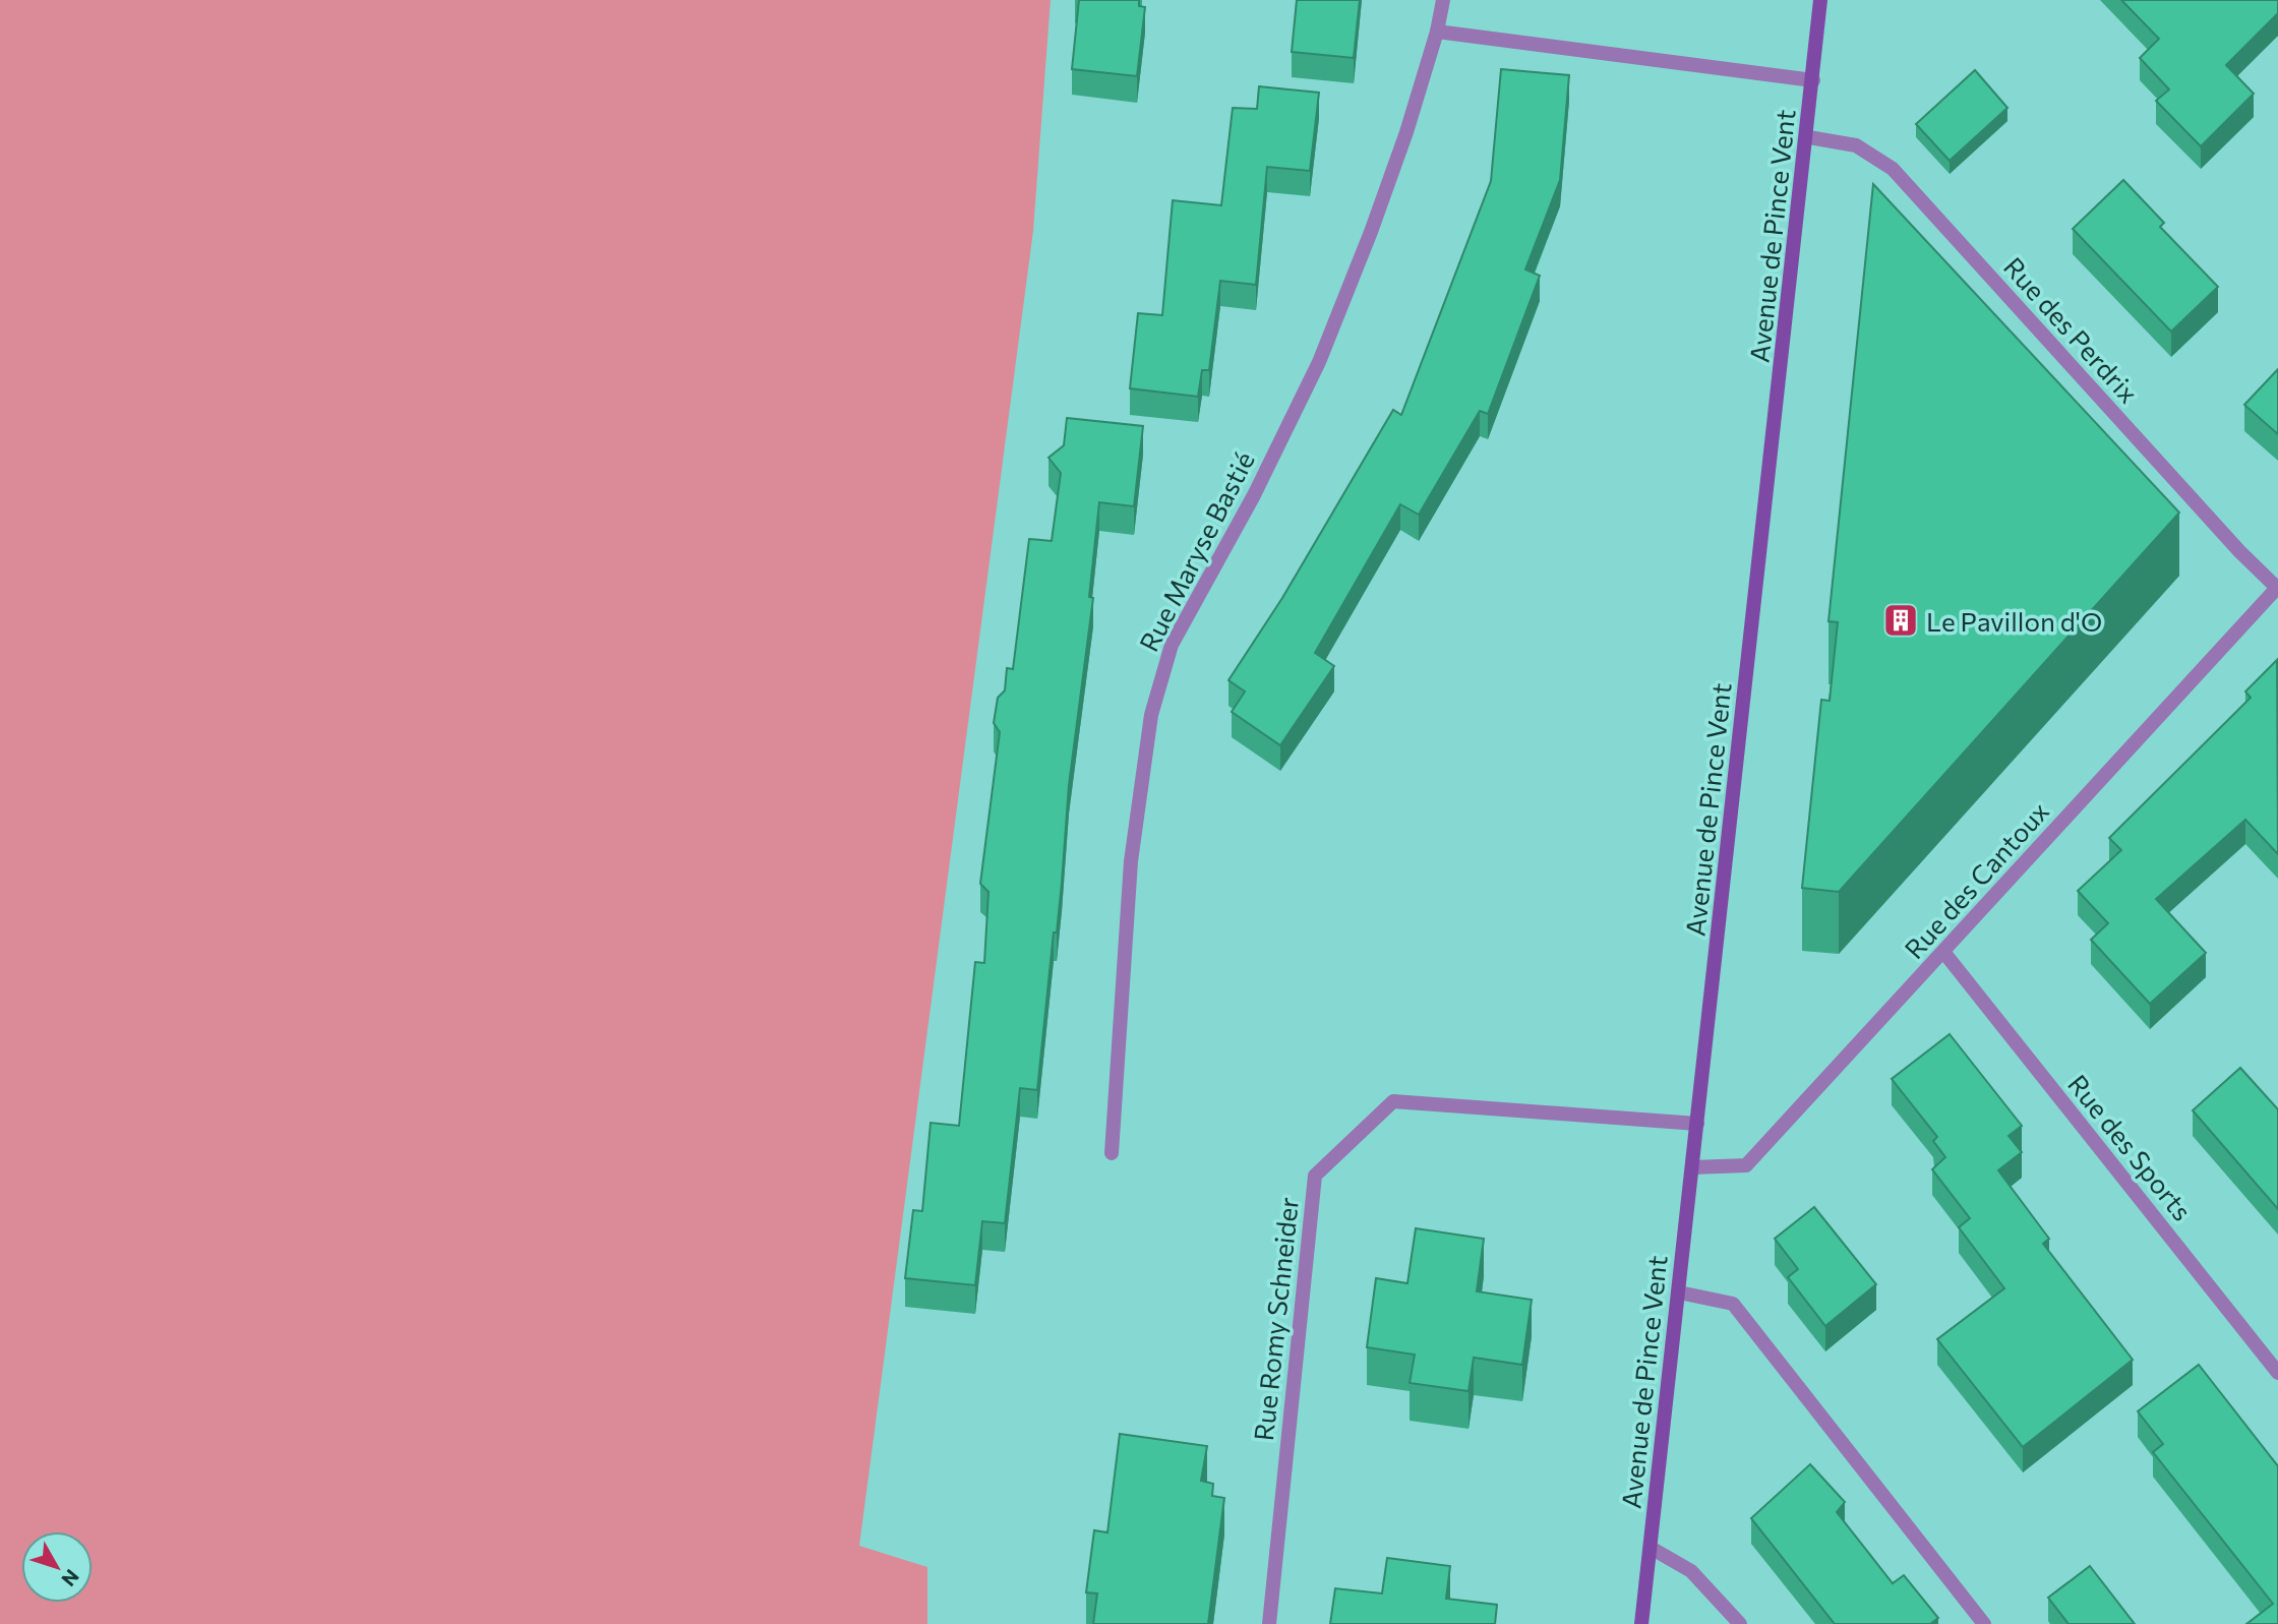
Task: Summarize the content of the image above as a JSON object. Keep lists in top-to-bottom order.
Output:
{
  "streets": {
    "main road": ["Avenue de Pince Vent"],
    "street": [
      "Rue des Perdrix",
      "Rue Maryse Bastié",
      "Rue des Cantoux",
      "Rue des Sports",
      "Rue Romy Schneider"
    ]
  },
  "crossings": [
    ["Avenue de Pince Vent", "Rue des Perdrix"],
    ["Avenue de Pince Vent", "Rue des Cantoux"],
    ["Avenue de Pince Vent", "Rue Romy Schneider"],
    ["Rue des Perdrix", "Rue des Cantoux"],
    ["Rue des Cantoux", "Rue des Sports"]
  ],
  "places": {
    "building": ["Le Pavillon d'O"]
  },
  "north": "bottom right"
}
